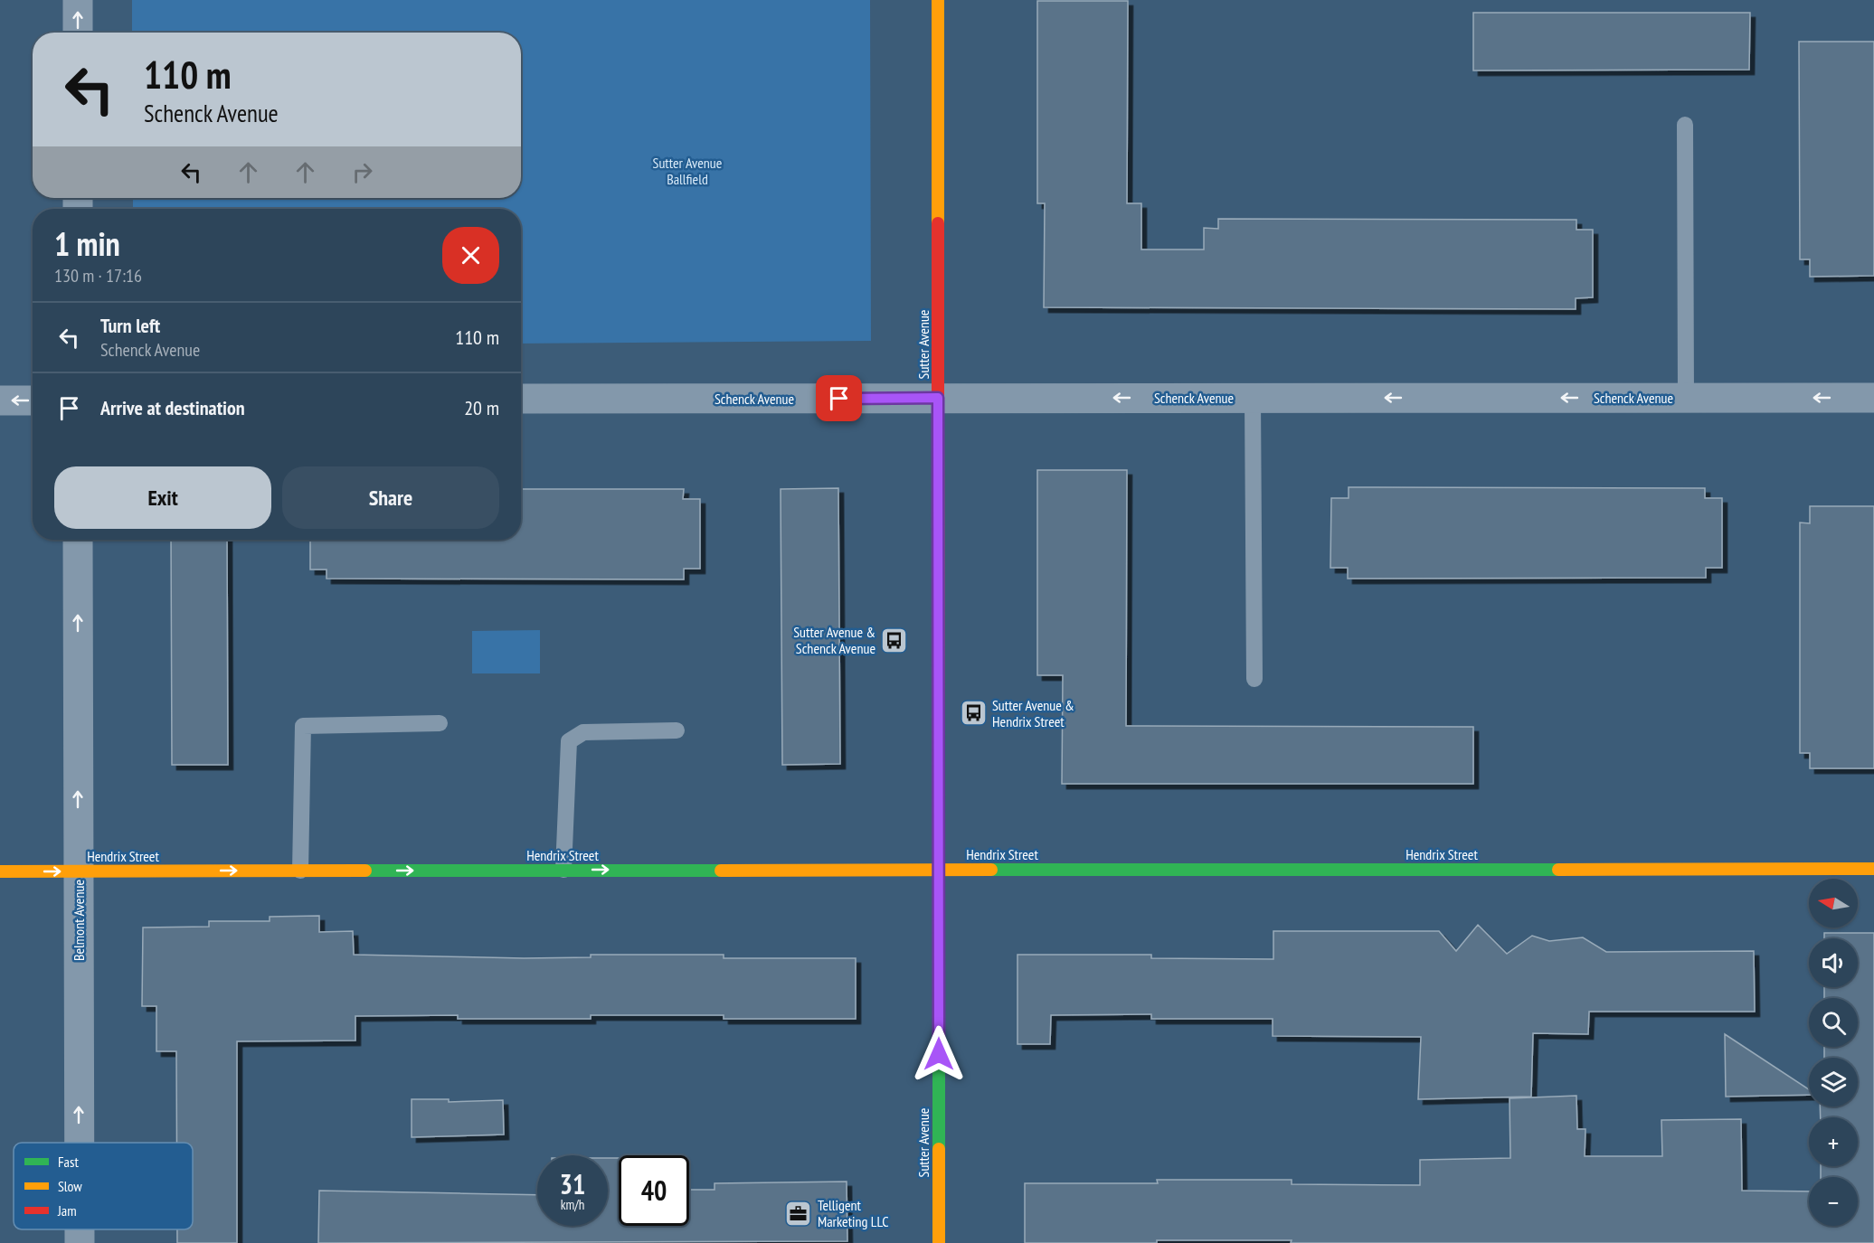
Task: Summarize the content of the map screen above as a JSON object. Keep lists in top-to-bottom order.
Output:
{
  "streets": {
    "street": [
      "Sutter Avenue",
      "Schenck Avenue",
      "Hendrix Street",
      "Belmont Avenue"
    ]
  },
  "crossings": [
    ["Sutter Avenue", "Schenck Avenue"],
    ["Sutter Avenue", "Hendrix Street"],
    ["Hendrix Street", "Belmont Avenue"]
  ],
  "one_way": ["Schenck Avenue", "Hendrix Street", "Belmont Avenue"],
  "parks": ["Sutter Avenue Ballfield"],
  "places": {
    "bus stop": ["Sutter Avenue & Schenck Avenue", "Sutter Avenue & Hendrix Street"],
    "office": ["Telligent Marketing LLC"]
  },
  "legend": ["Fast", "Slow", "Jam"],
  "north": "left",
  "page": {
    "turn": ["110 m", "Schenck Avenue"],
    "heading": ["1 min", "130 m · 17:16"],
    "list": [
      {
        "name": "Turn left",
        "note": "Schenck Avenue",
        "value": "110 m"
      },
      {
        "name": "Arrive at destination",
        "value": "20 m"
      }
    ],
    "buttons": ["Exit", "Share"],
    "map_buttons": ["+", "−"],
    "speed": "31 km/h",
    "limit": "40"
  }
}
